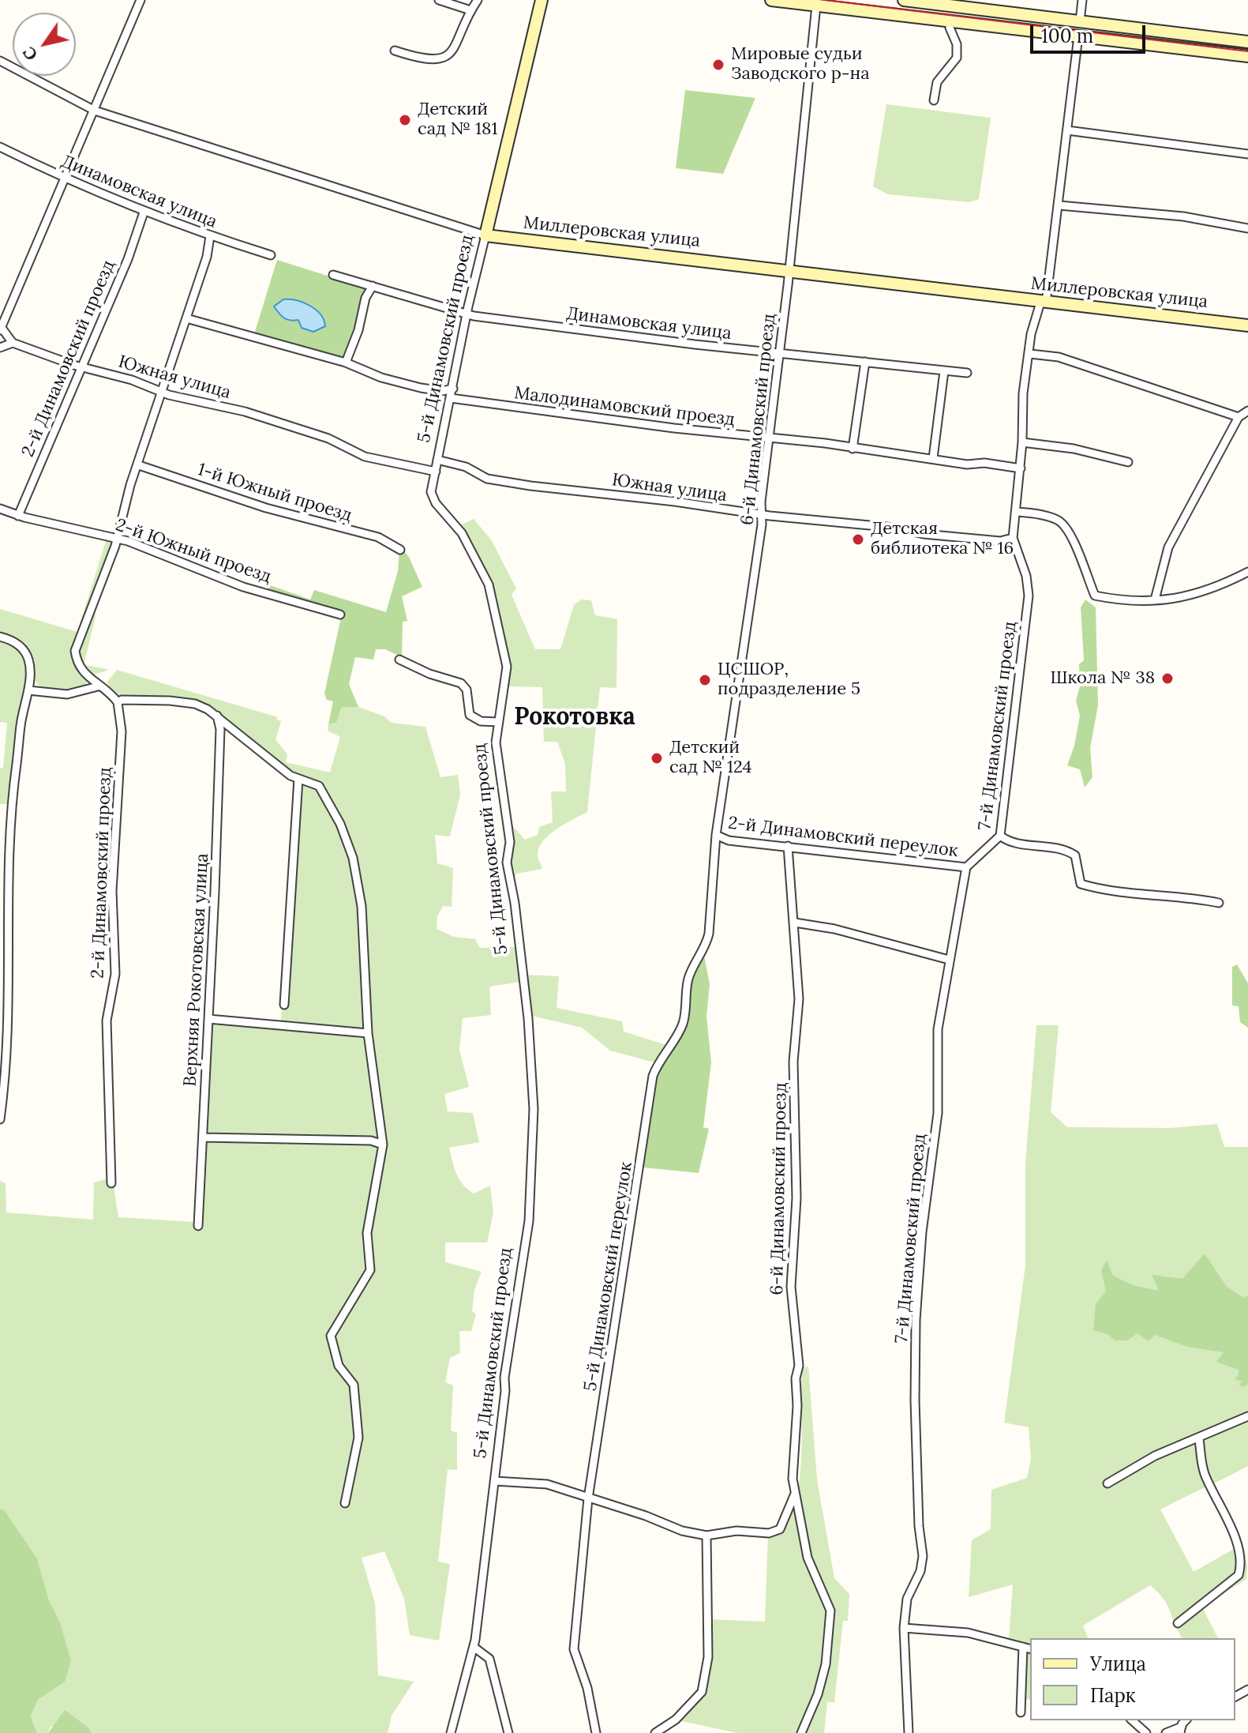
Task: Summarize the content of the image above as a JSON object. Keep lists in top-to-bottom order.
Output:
{
  "streets": {
    "street": [
      "Динамовская улица",
      "Миллеровская улица",
      "5-й Динамовский проезд",
      "2-й Динамовский проезд",
      "Южная улица",
      "Малодинамовский проезд",
      "6-й Динамовский проезд",
      "1-й Южный проезд",
      "2-й Южный проезд",
      "7-й Динамовский проезд",
      "2-й Динамовский переулок",
      "Верхняя Рокотовская улица",
      "5-й Динамовский переулок"
    ]
  },
  "crossings": [
    ["Динамовская улица", "5-й Динамовский проезд"],
    ["Динамовская улица", "2-й Динамовский проезд"],
    ["Динамовская улица", "6-й Динамовский проезд"],
    ["Миллеровская улица", "5-й Динамовский проезд"],
    ["Миллеровская улица", "6-й Динамовский проезд"],
    ["Миллеровская улица", "7-й Динамовский проезд"],
    ["5-й Динамовский проезд", "Южная улица"],
    ["5-й Динамовский проезд", "Малодинамовский проезд"],
    ["5-й Динамовский проезд", "6-й Динамовский проезд"],
    ["2-й Динамовский проезд", "Южная улица"],
    ["2-й Динамовский проезд", "2-й Южный проезд"],
    ["Южная улица", "6-й Динамовский проезд"],
    ["Южная улица", "7-й Динамовский проезд"],
    ["Малодинамовский проезд", "6-й Динамовский проезд"],
    ["Малодинамовский проезд", "7-й Динамовский проезд"],
    ["6-й Динамовский проезд", "2-й Динамовский переулок"],
    ["6-й Динамовский проезд", "5-й Динамовский переулок"],
    ["7-й Динамовский проезд", "2-й Динамовский переулок"],
    ["2-й Динамовский переулок", "5-й Динамовский переулок"]
  ],
  "districts": ["Рокотовка"],
  "places": [
    "Мировые судьи Заводского р-на",
    "Детский сад № 181",
    "Детская библиотека № 16",
    "Школа № 38",
    "ЦСШОР, подразделение 5",
    "Детский сад № 124"
  ],
  "legend": ["Улица", "Парк"],
  "scale_bar": "100 m",
  "north": "bottom left"
}
